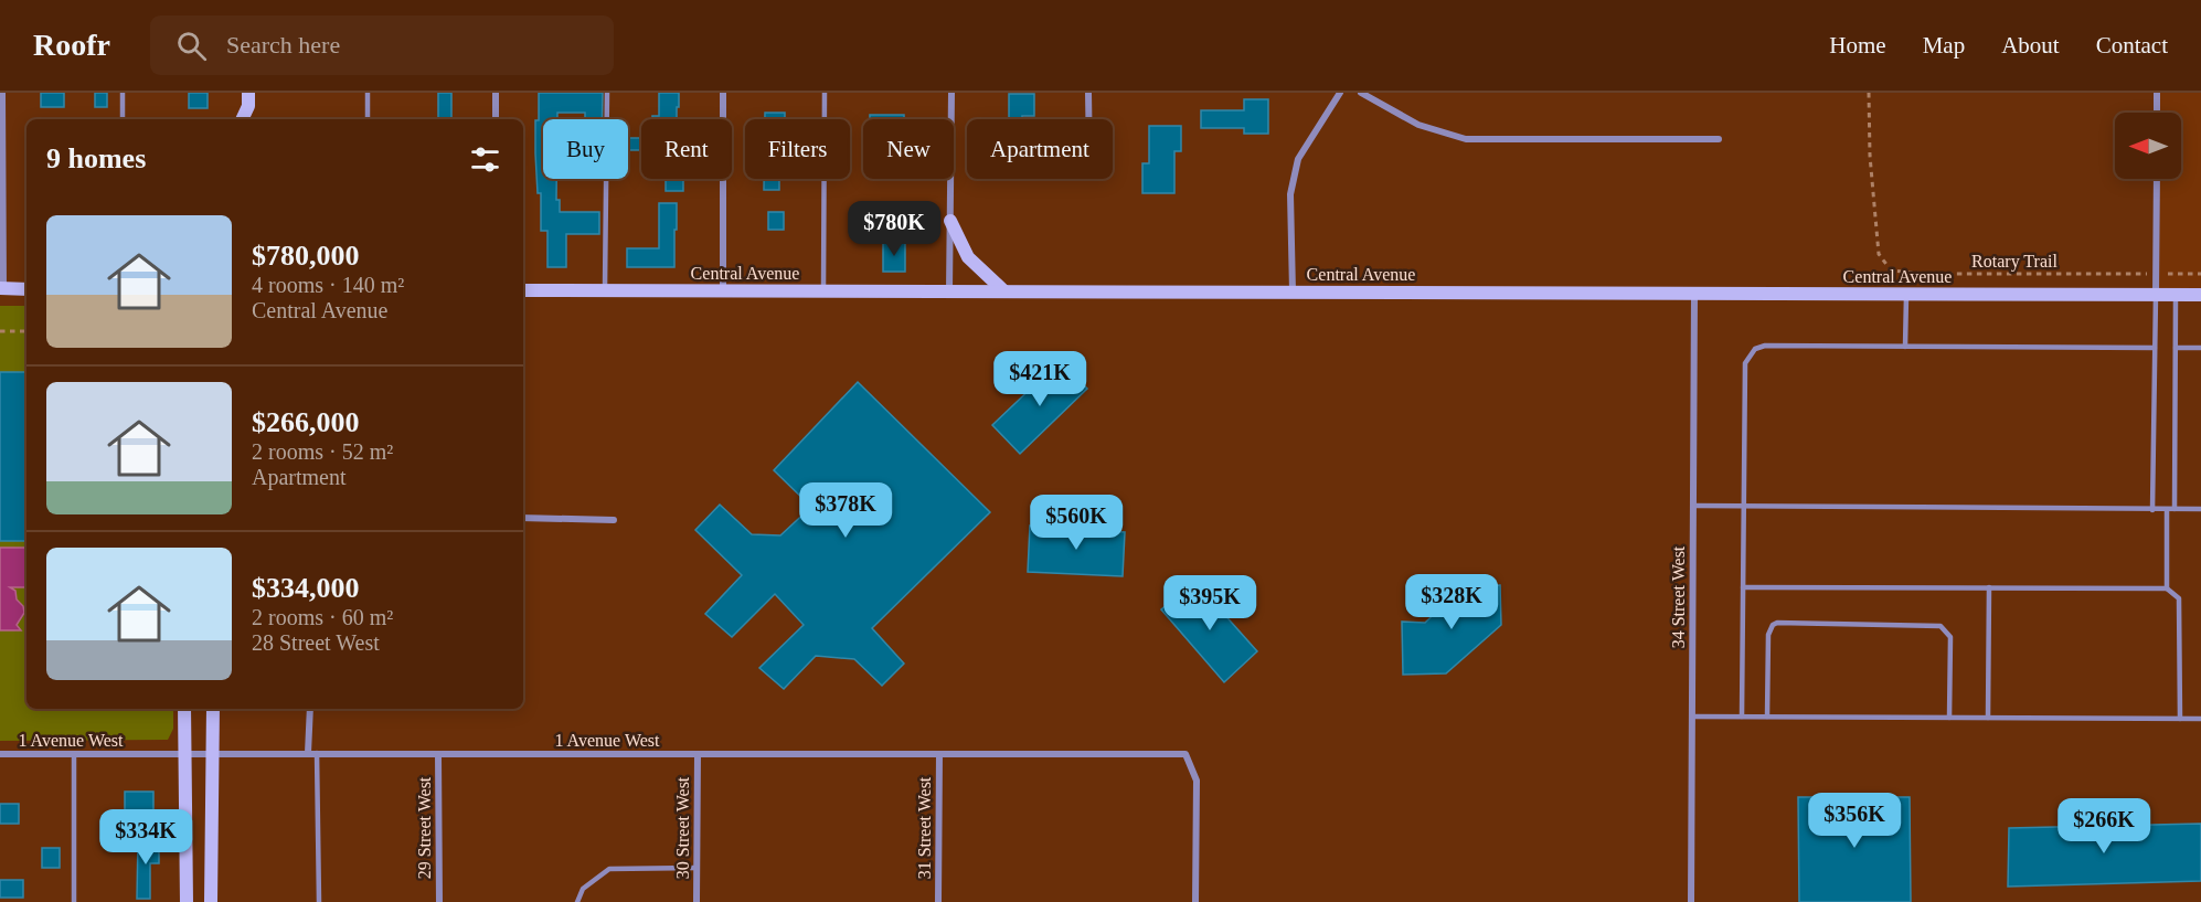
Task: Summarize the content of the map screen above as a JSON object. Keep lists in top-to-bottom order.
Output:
{
  "streets": {
    "street": [
      "Central Avenue",
      "34 Street West",
      "1 Avenue West",
      "29 Street West",
      "30 Street West",
      "31 Street West"
    ],
    "path": ["Rotary Trail"]
  },
  "crossings": [
    ["Central Avenue", "34 Street West"],
    ["1 Avenue West", "29 Street West"],
    ["1 Avenue West", "30 Street West"],
    ["1 Avenue West", "31 Street West"]
  ],
  "north": "left",
  "page": {
    "header": "Roofr",
    "search": "Search here",
    "nav": [
      "Home",
      "Map",
      "About",
      "Contact"
    ],
    "chip": [
      "Buy",
      "Rent",
      "Filters",
      "New",
      "Apartment"
    ],
    "heading": "9 homes",
    "list": [
      {
        "name": "$780,000",
        "note": "4 rooms · 140 m² · Central Avenue"
      },
      {
        "name": "$266,000",
        "note": "2 rooms · 52 m² · Apartment"
      },
      {
        "name": "$334,000",
        "note": "2 rooms · 60 m² · 28 Street West"
      }
    ],
    "price": [
      "$780K",
      "$421K",
      "$378K",
      "$560K",
      "$328K",
      "$395K",
      "$356K",
      "$266K",
      "$334K"
    ]
  }
}
